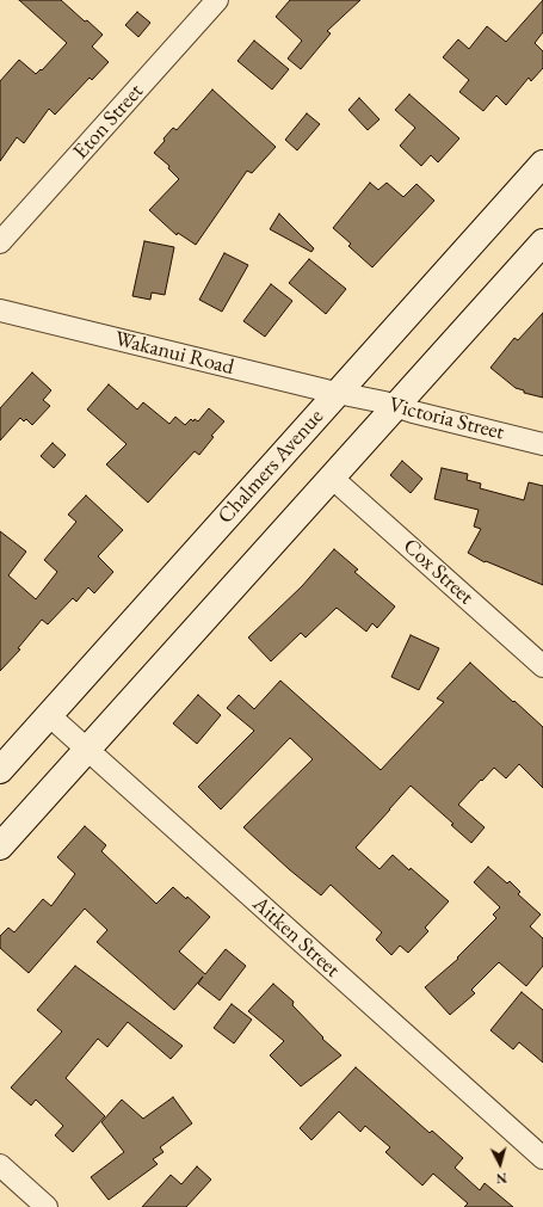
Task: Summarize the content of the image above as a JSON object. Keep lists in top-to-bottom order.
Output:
{
  "streets": {
    "street": [
      "Eton Street",
      "Wakanui Road",
      "Victoria Street",
      "Chalmers Avenue",
      "Cox Street",
      "Aitken Street"
    ]
  },
  "crossings": [
    ["Wakanui Road", "Victoria Street"],
    ["Wakanui Road", "Chalmers Avenue"],
    ["Victoria Street", "Chalmers Avenue"],
    ["Chalmers Avenue", "Aitken Street"]
  ],
  "north": "bottom"
}
